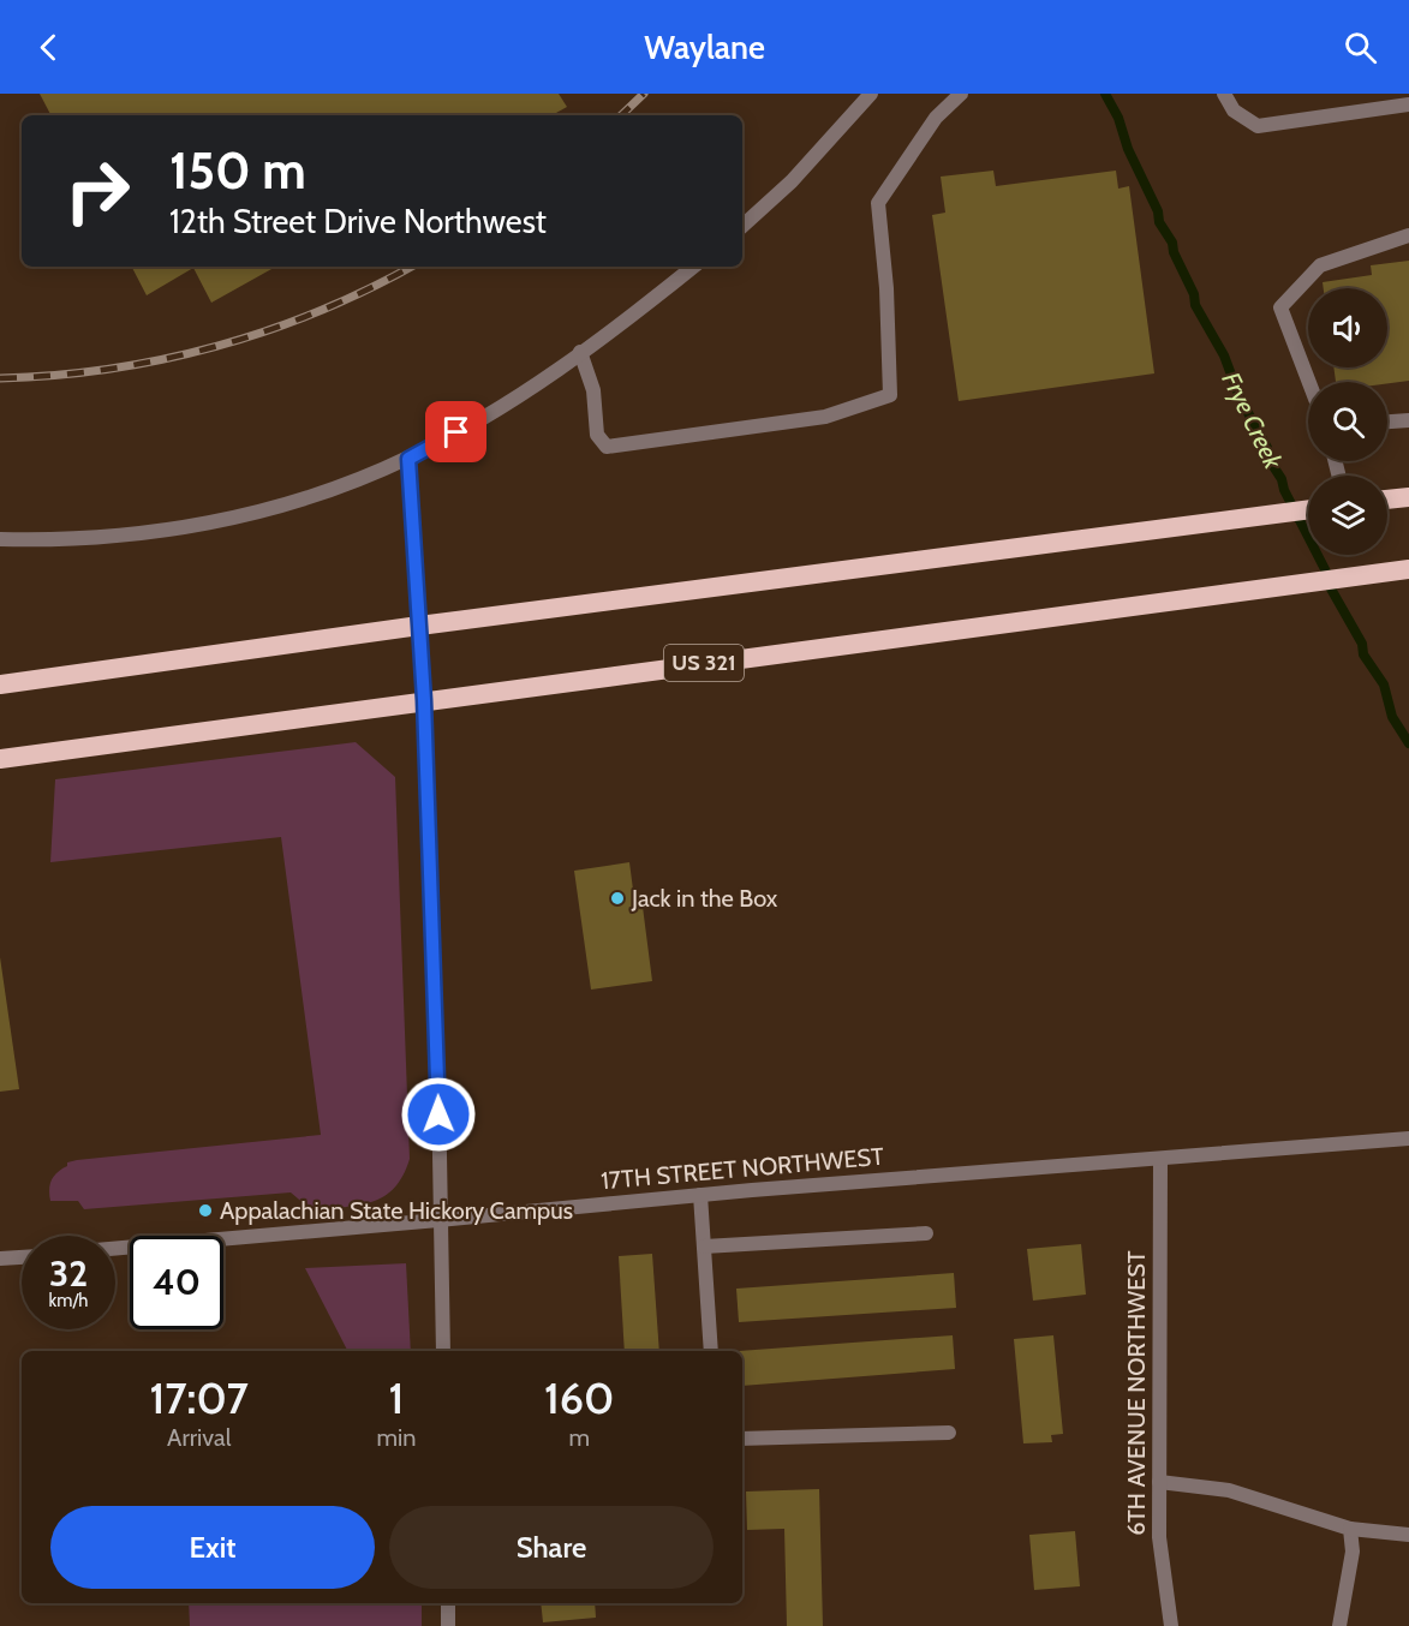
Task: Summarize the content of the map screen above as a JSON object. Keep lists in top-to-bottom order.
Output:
{
  "streets": {
    "highway": ["US 321"],
    "street": ["17TH STREET NORTHWEST", "6TH AVENUE NORTHWEST"]
  },
  "crossings": [
    ["17TH STREET NORTHWEST", "6TH AVENUE NORTHWEST"]
  ],
  "water": ["Frye Creek"],
  "places": ["Jack in the Box", "Appalachian State Hickory Campus"],
  "page": {
    "header": "Waylane",
    "turn": ["150 m", "12th Street Drive Northwest"],
    "speed": "32 km/h",
    "limit": "40",
    "eta": [
      "17:07",
      "Arrival",
      "1",
      "min",
      "160",
      "m"
    ],
    "buttons": ["Exit", "Share"]
  }
}
